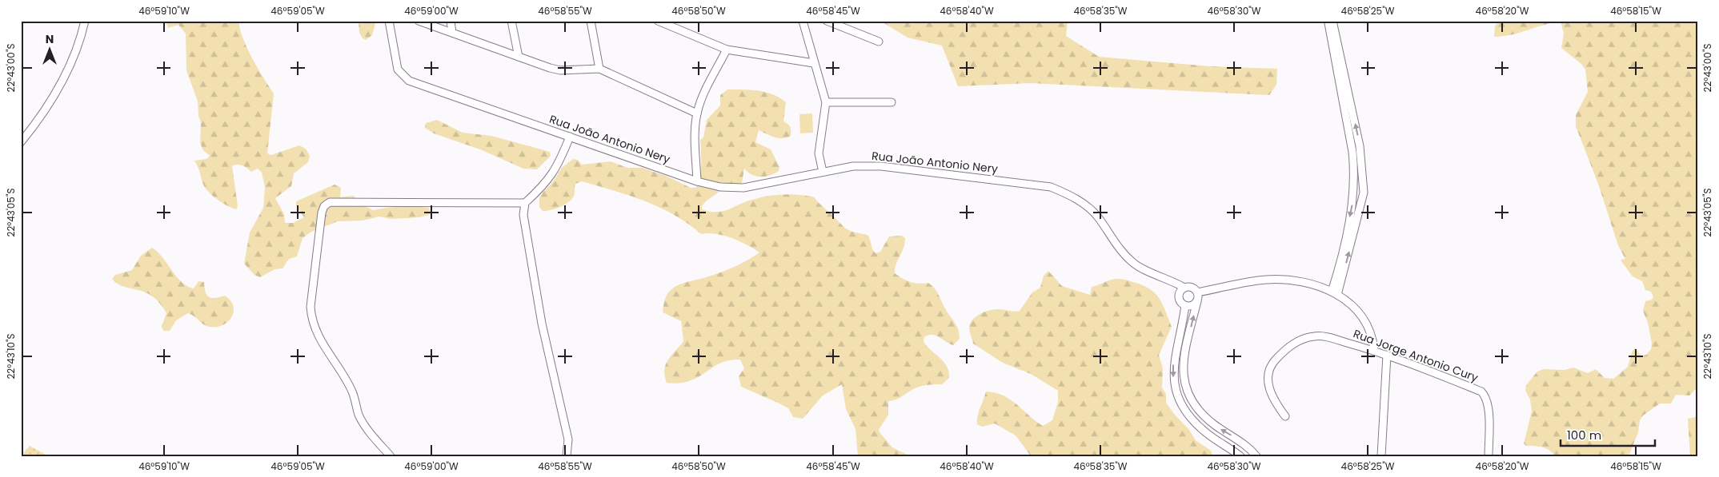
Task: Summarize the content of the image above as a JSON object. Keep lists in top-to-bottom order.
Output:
{
  "streets": {
    "street": ["Rua João Antonio Nery", "Rua Jorge Antonio Cury"]
  },
  "scale_bar": "100 m",
  "north": "top",
  "coordinates": [
    "46°59'10\"W",
    "46°59'05\"W",
    "46°59'00\"W",
    "46°58'55\"W",
    "46°58'50\"W",
    "46°58'45\"W",
    "46°58'40\"W",
    "46°58'35\"W",
    "46°58'30\"W",
    "46°58'25\"W",
    "46°58'20\"W",
    "46°58'15\"W",
    "22°43'00\"S",
    "22°43'05\"S",
    "22°43'10\"S"
  ]
}
